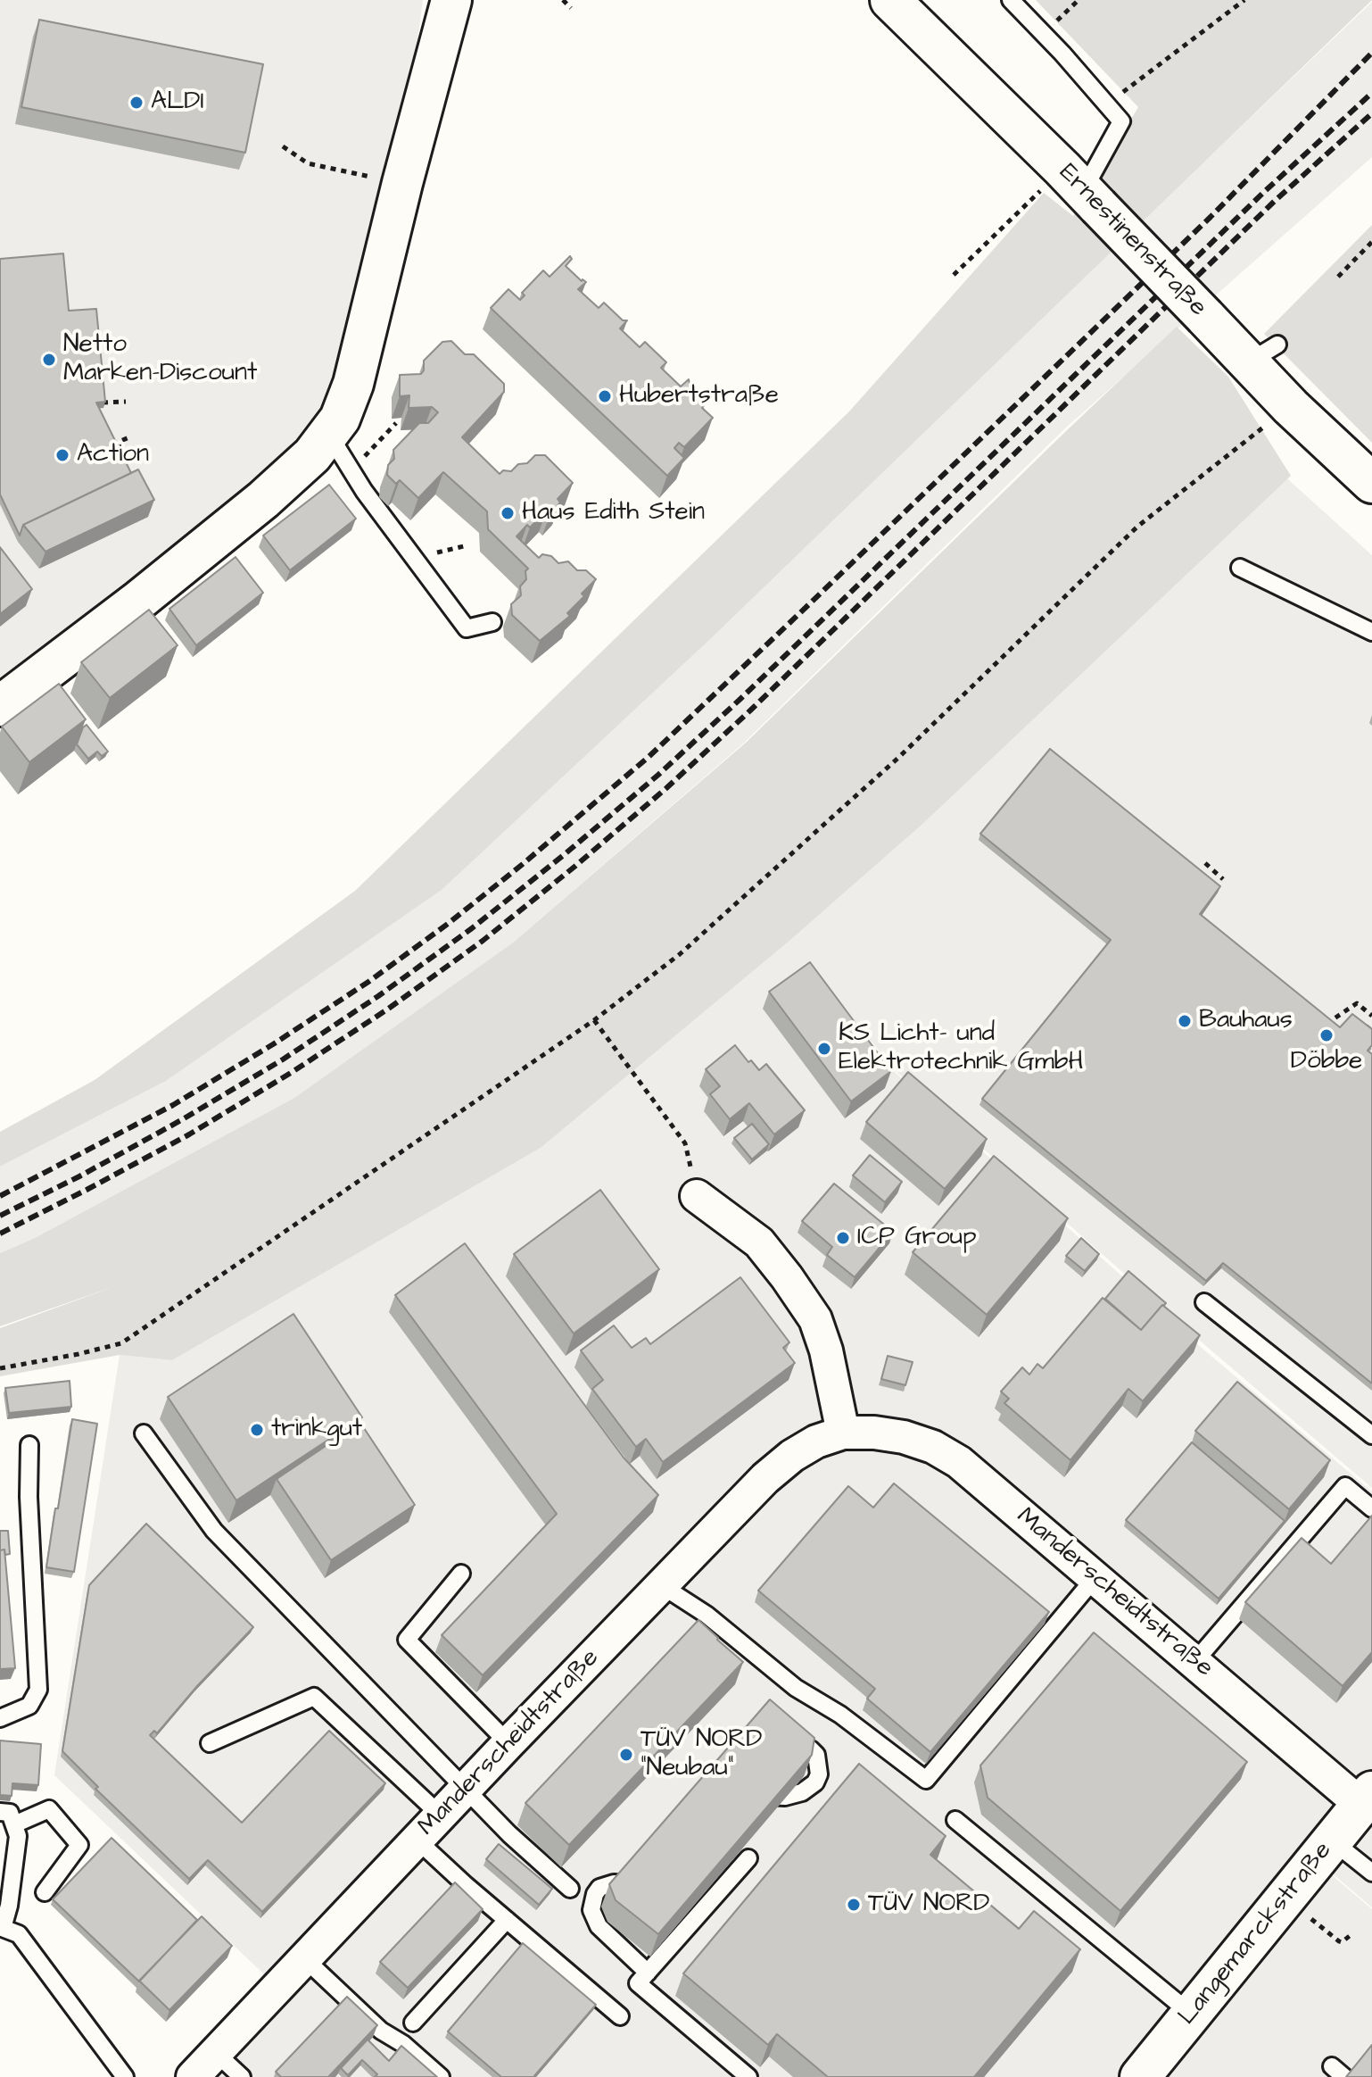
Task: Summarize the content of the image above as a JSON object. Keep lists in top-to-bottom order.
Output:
{
  "streets": {
    "street": ["Ernestinenstraße", "Manderscheidtstraße", "Langemarckstraße"]
  },
  "crossings": [
    ["Manderscheidtstraße", "Langemarckstraße"]
  ],
  "places": [
    "ALDI",
    "Netto Marken-Discount",
    "Hubertstraße",
    "Action",
    "Haus Edith Stein",
    "Bauhaus",
    "Döbbe",
    "KS Licht- und Elektrotechnik GmbH",
    "ICP Group",
    "trinkgut",
    "TÜV NORD \"Neubau\"",
    "TÜV NORD"
  ]
}
